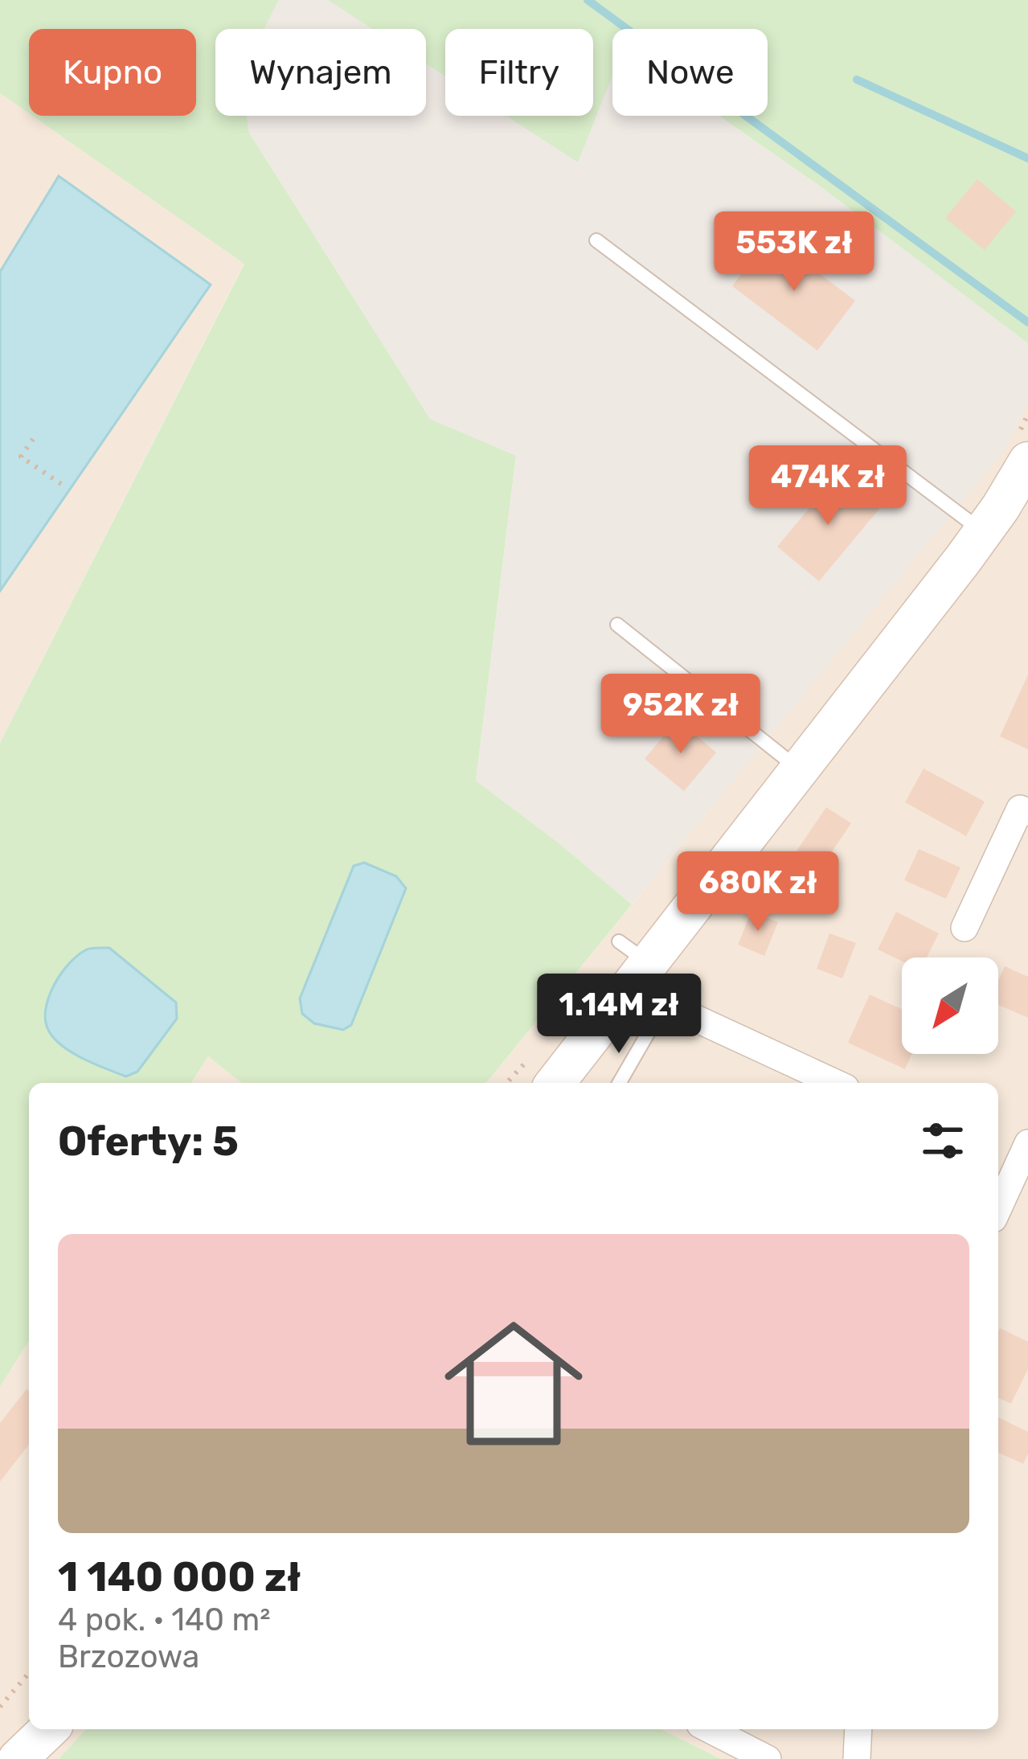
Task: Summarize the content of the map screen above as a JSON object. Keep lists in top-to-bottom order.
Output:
{
  "north": "bottom left",
  "page": {
    "chip": [
      "Kupno",
      "Wynajem",
      "Filtry",
      "Nowe"
    ],
    "price": [
      "553K zł",
      "474K zł",
      "952K zł",
      "680K zł",
      "1.14M zł"
    ],
    "heading": "Oferty: 5",
    "list": [
      {
        "name": "1 140 000 zł",
        "note": "4 pok. · 140 m² · Brzozowa"
      }
    ]
  }
}
